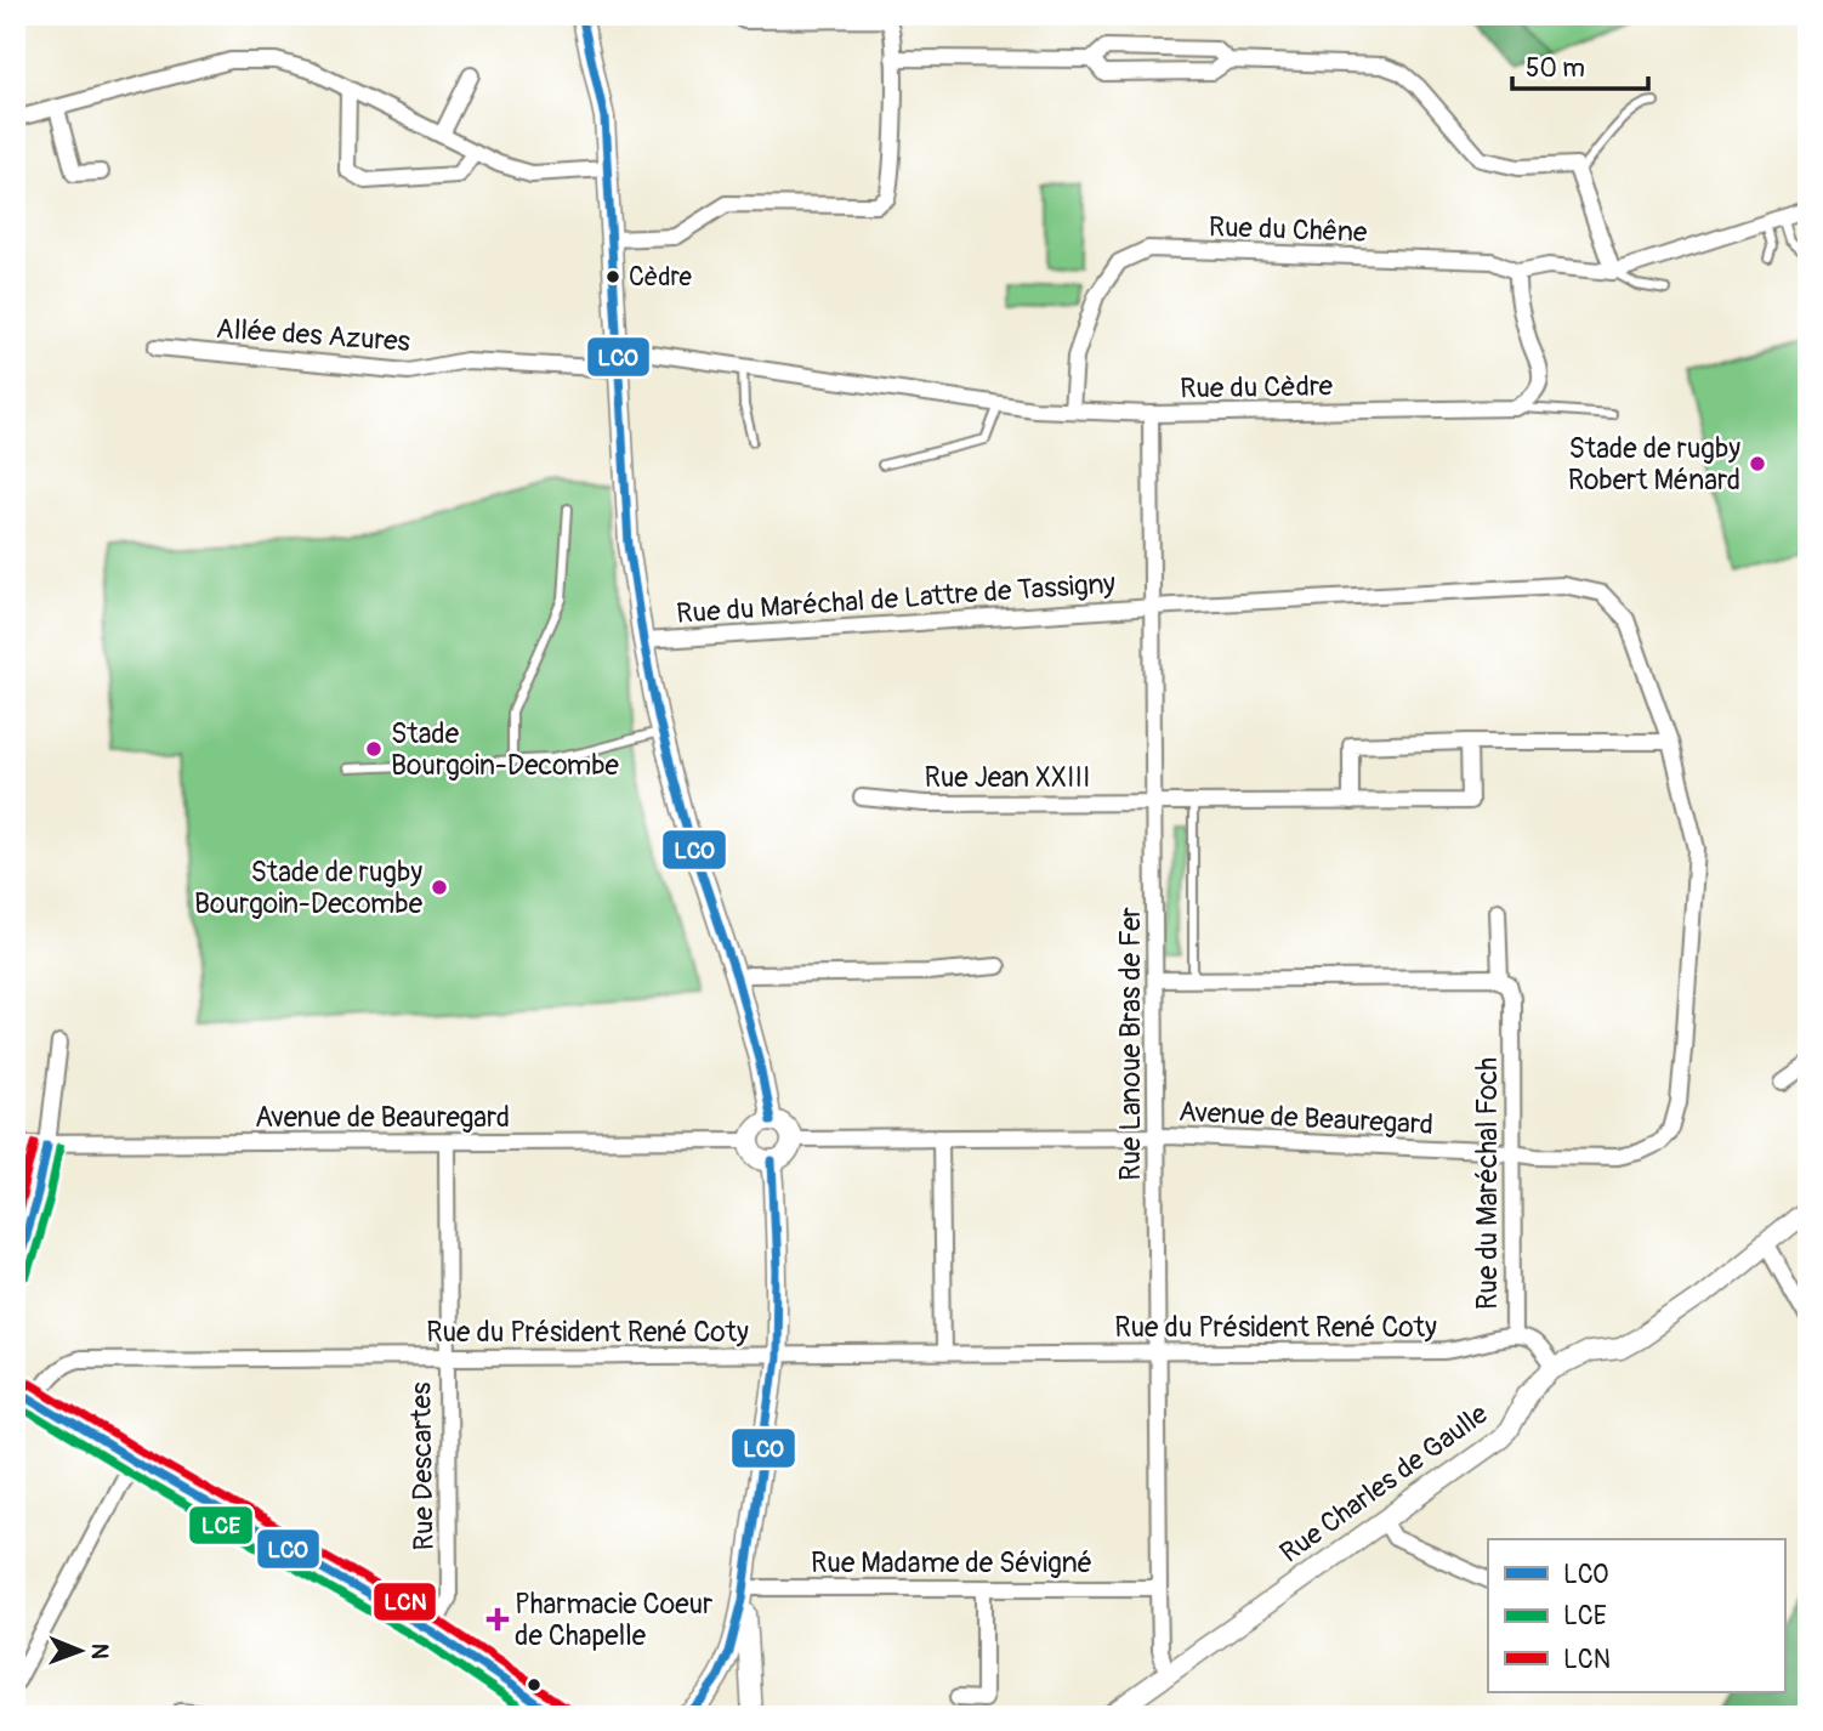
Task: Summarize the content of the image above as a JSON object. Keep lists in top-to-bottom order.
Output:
{
  "streets": {
    "street": [
      "Rue du Chêne",
      "Allée des Azures",
      "Rue du Cèdre",
      "Rue du Maréchal de Lattre de Tassigny",
      "Rue Jean XXIII",
      "Rue Lanoue Bras de Fer",
      "Avenue de Beauregard",
      "Rue du Maréchal Foch",
      "Rue du Président René Coty",
      "Rue Descartes",
      "Rue Charles de Gaulle",
      "Rue Madame de Sévigné"
    ]
  },
  "crossings": [
    ["Rue du Chêne", "Rue du Cèdre"],
    ["Rue du Cèdre", "Rue Lanoue Bras de Fer"],
    ["Rue du Maréchal de Lattre de Tassigny", "Rue Lanoue Bras de Fer"],
    ["Rue du Maréchal de Lattre de Tassigny", "Avenue de Beauregard"],
    ["Rue Jean XXIII", "Rue Lanoue Bras de Fer"],
    ["Rue Lanoue Bras de Fer", "Avenue de Beauregard"],
    ["Rue Lanoue Bras de Fer", "Rue du Président René Coty"],
    ["Rue Lanoue Bras de Fer", "Rue Charles de Gaulle"],
    ["Rue Lanoue Bras de Fer", "Rue Madame de Sévigné"],
    ["Avenue de Beauregard", "Rue du Maréchal Foch"],
    ["Avenue de Beauregard", "Rue Descartes"],
    ["Rue du Maréchal Foch", "Rue du Président René Coty"],
    ["Rue du Maréchal Foch", "Rue Charles de Gaulle"],
    ["Rue du Président René Coty", "Rue Descartes"]
  ],
  "places": {
    "other": [
      "Cèdre",
      "Stade de rugby Robert Ménard",
      "Stade Bourgoin-Decombe",
      "Stade de rugby Bourgoin-Decombe"
    ],
    "health": ["Pharmacie Coeur de Chapelle"]
  },
  "lines": ["transit line LCO", "transit line LCN", "transit line LCE"],
  "legend": ["LCO", "LCE", "LCN"],
  "scale_bar": "50 m",
  "north": "right"
}
